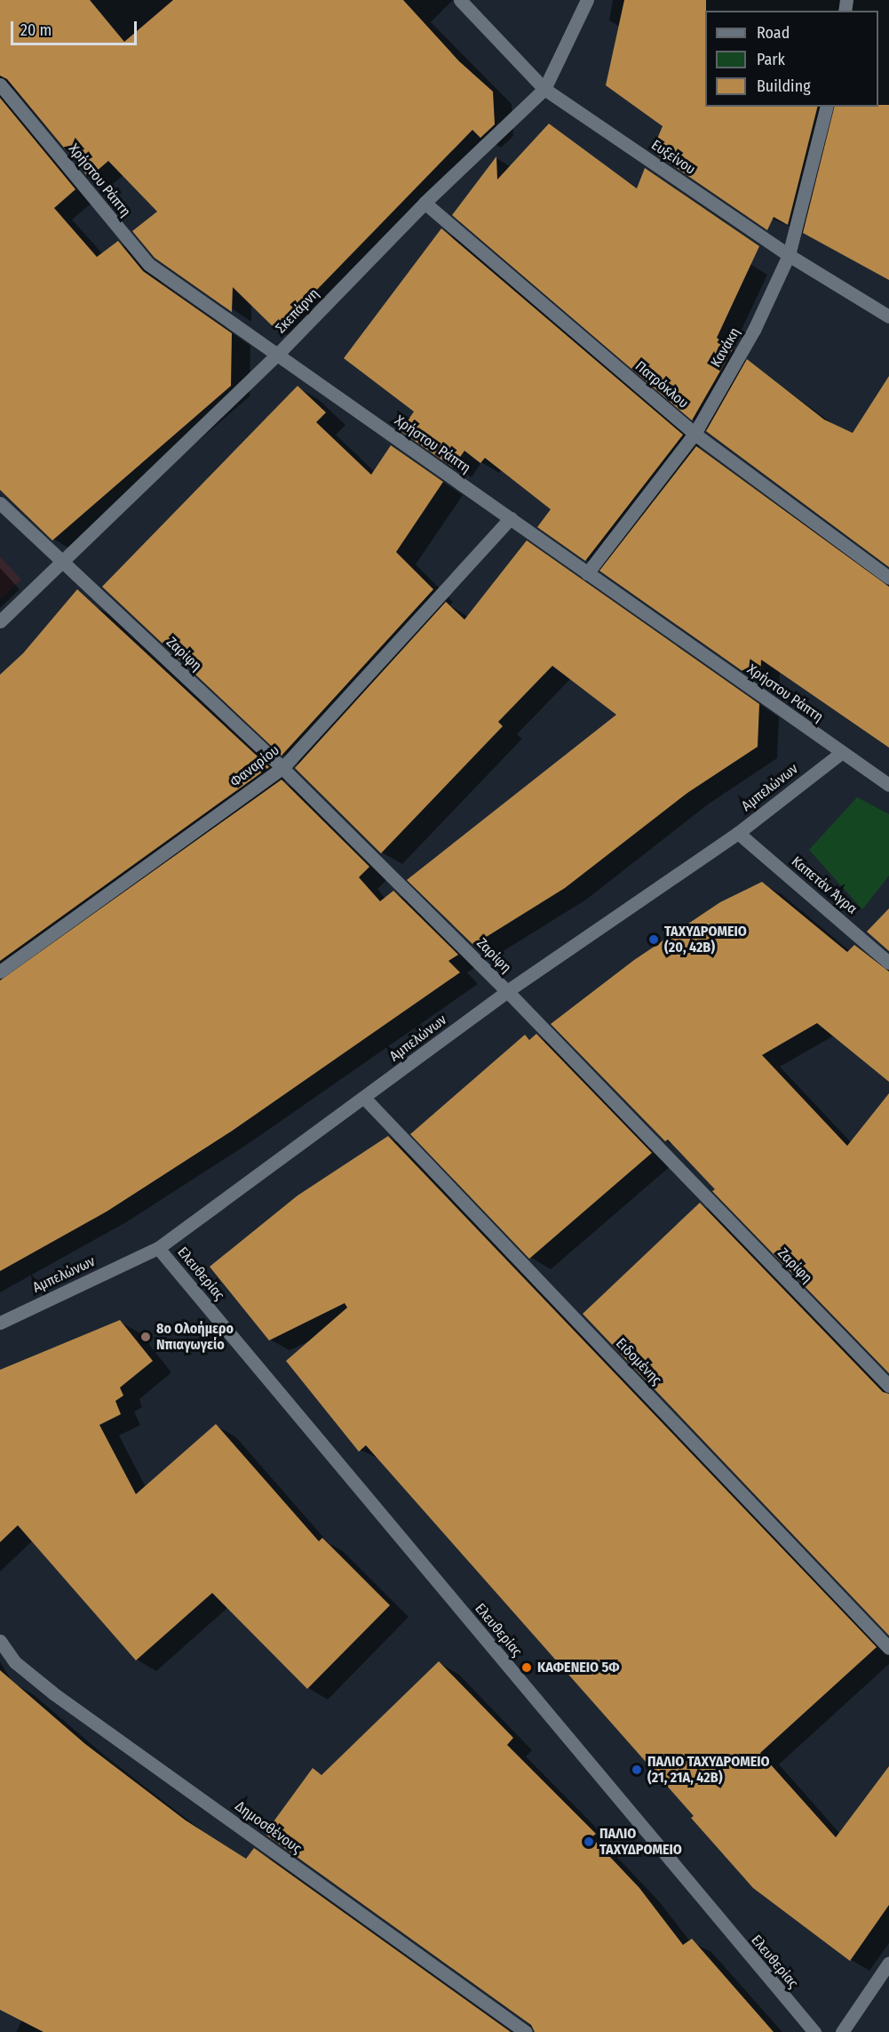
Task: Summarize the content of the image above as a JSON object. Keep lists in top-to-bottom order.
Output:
{
  "streets": {
    "street": [
      "Ευξείνου",
      "Χρήστου Ράπτη",
      "Σκεπάρνη",
      "Κανάκη",
      "Πατρόκλου",
      "Ζαρίφη",
      "Φαναρίου",
      "Αμπελώνων",
      "Καπετάν Άγρα",
      "Ελευθερίας",
      "Ειδομένης",
      "Δημοσθένους"
    ]
  },
  "crossings": [
    ["Ευξείνου", "Σκεπάρνη"],
    ["Ευξείνου", "Κανάκη"],
    ["Χρήστου Ράπτη", "Σκεπάρνη"],
    ["Χρήστου Ράπτη", "Κανάκη"],
    ["Χρήστου Ράπτη", "Φαναρίου"],
    ["Χρήστου Ράπτη", "Αμπελώνων"],
    ["Σκεπάρνη", "Πατρόκλου"],
    ["Σκεπάρνη", "Ζαρίφη"],
    ["Κανάκη", "Πατρόκλου"],
    ["Ζαρίφη", "Φαναρίου"],
    ["Ζαρίφη", "Αμπελώνων"],
    ["Αμπελώνων", "Καπετάν Άγρα"],
    ["Αμπελώνων", "Ελευθερίας"],
    ["Αμπελώνων", "Ειδομένης"]
  ],
  "places": [
    "ΤΑΧΥΔΡΟΜΕΙΟ (20, 42Β)",
    "8o Ολοήμερο Νπιαγωγείο",
    "ΚΑΦΕΝΕΙΟ 5Φ",
    "ΠΑΛΙΟ ΤΑΧΥΔΡΟΜΕΙΟ (21, 21Α, 42Β)",
    "ΠΑΛΙΟ ΤΑΧΥΔΡΟΜΕΙΟ"
  ],
  "legend": ["Road", "Park", "Building"],
  "scale_bar": "20 m"
}
